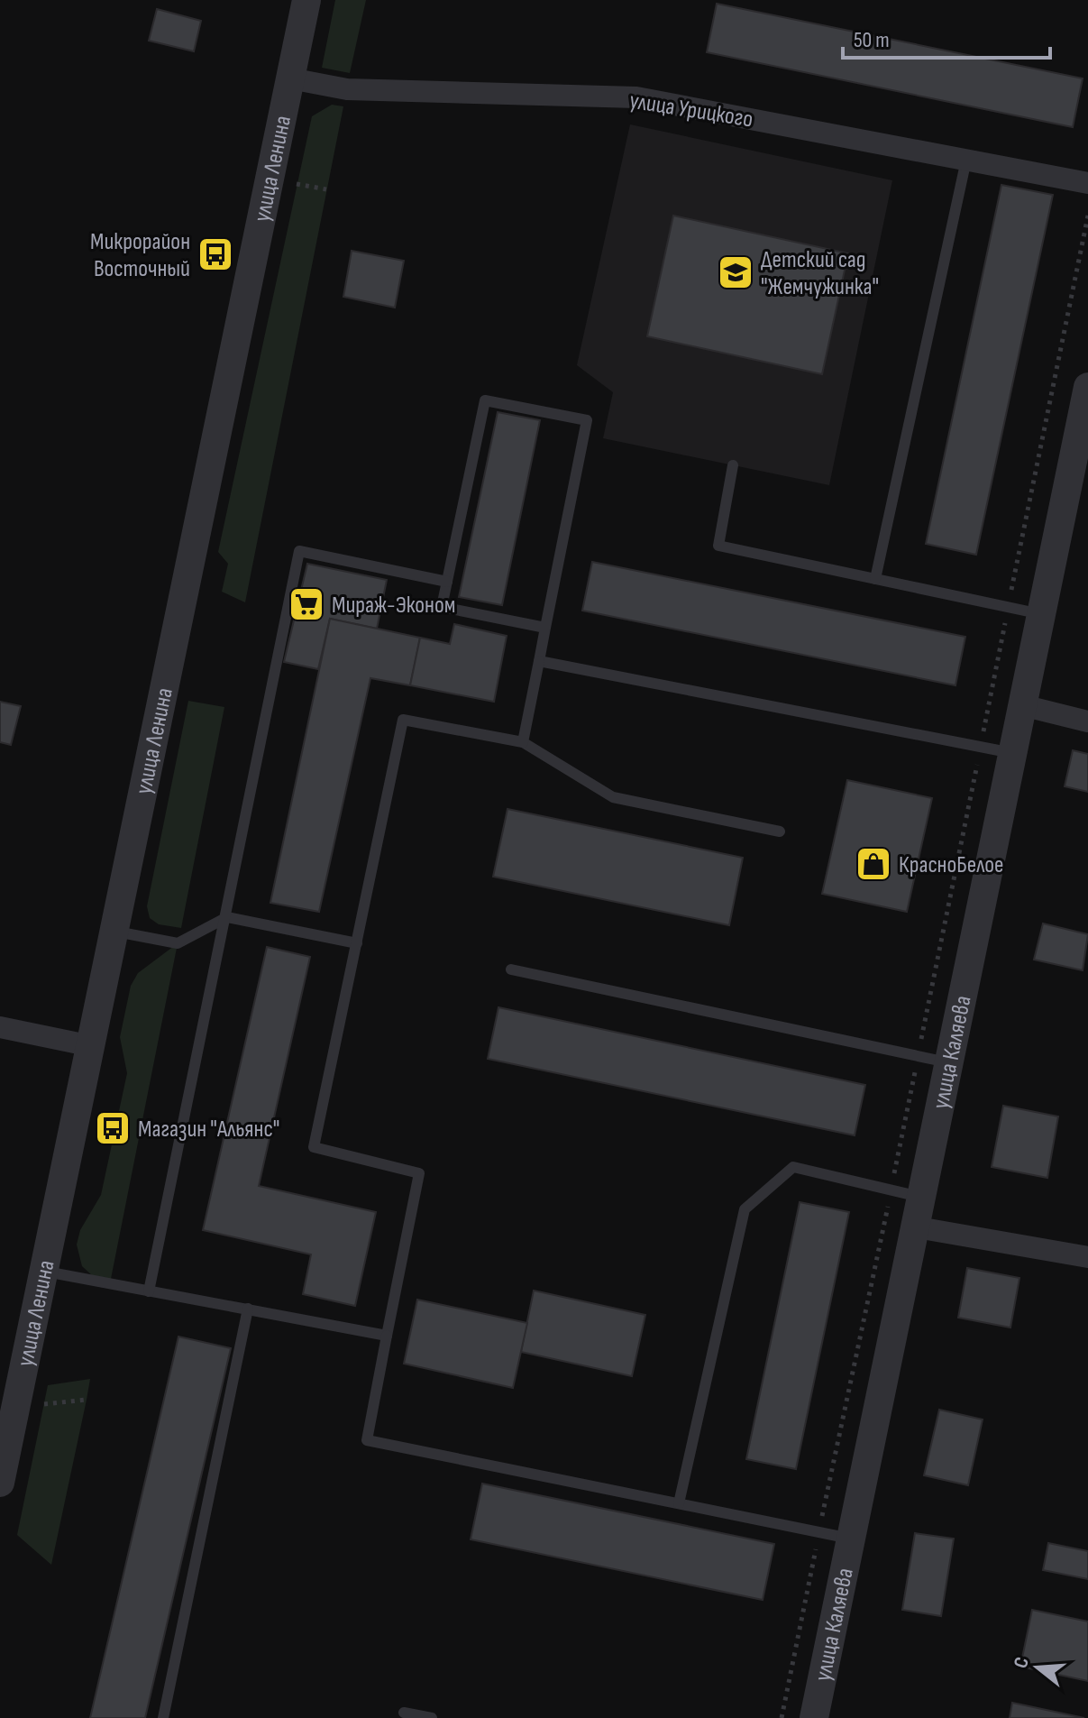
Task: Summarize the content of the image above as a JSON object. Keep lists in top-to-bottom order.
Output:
{
  "streets": {
    "street": ["улица Урицкого", "улица Ленина", "улица Каляева"]
  },
  "crossings": [
    ["улица Урицкого", "улица Ленина"]
  ],
  "places": {
    "bus stop": ["Микрорайон Восточный", "Магазин \"Альянс\""],
    "school or university": ["Детский сад \"Жемчужинка\""],
    "supermarket": ["Мираж-Эконом"],
    "shop": ["КрасноБелое"]
  },
  "scale_bar": "50 m",
  "north": "left"
}
